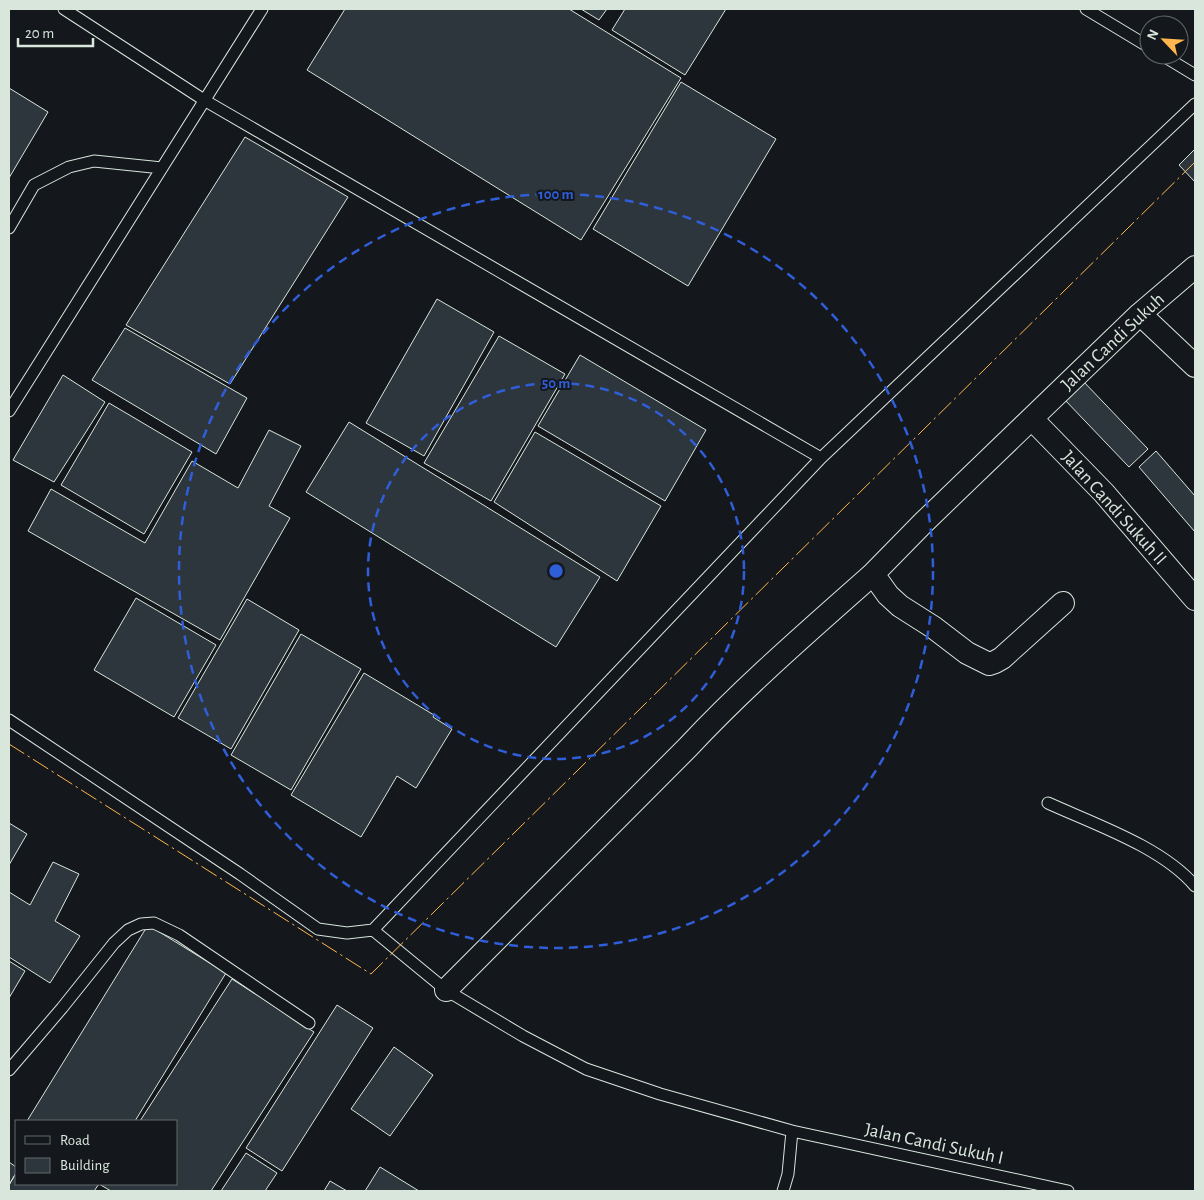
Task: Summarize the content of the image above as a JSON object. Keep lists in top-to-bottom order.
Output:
{
  "streets": {
    "street": ["Jalan Candi Sukuh", "Jalan Candi Sukuh II"],
    "lane": ["Jalan Candi Sukuh I"]
  },
  "crossings": [
    ["Jalan Candi Sukuh", "Jalan Candi Sukuh II"],
    ["Jalan Candi Sukuh", "Jalan Candi Sukuh I"]
  ],
  "legend": ["Road", "Building"],
  "scale_bar": "20 m",
  "north": "top left",
  "rings": ["100 m", "50 m"]
}
